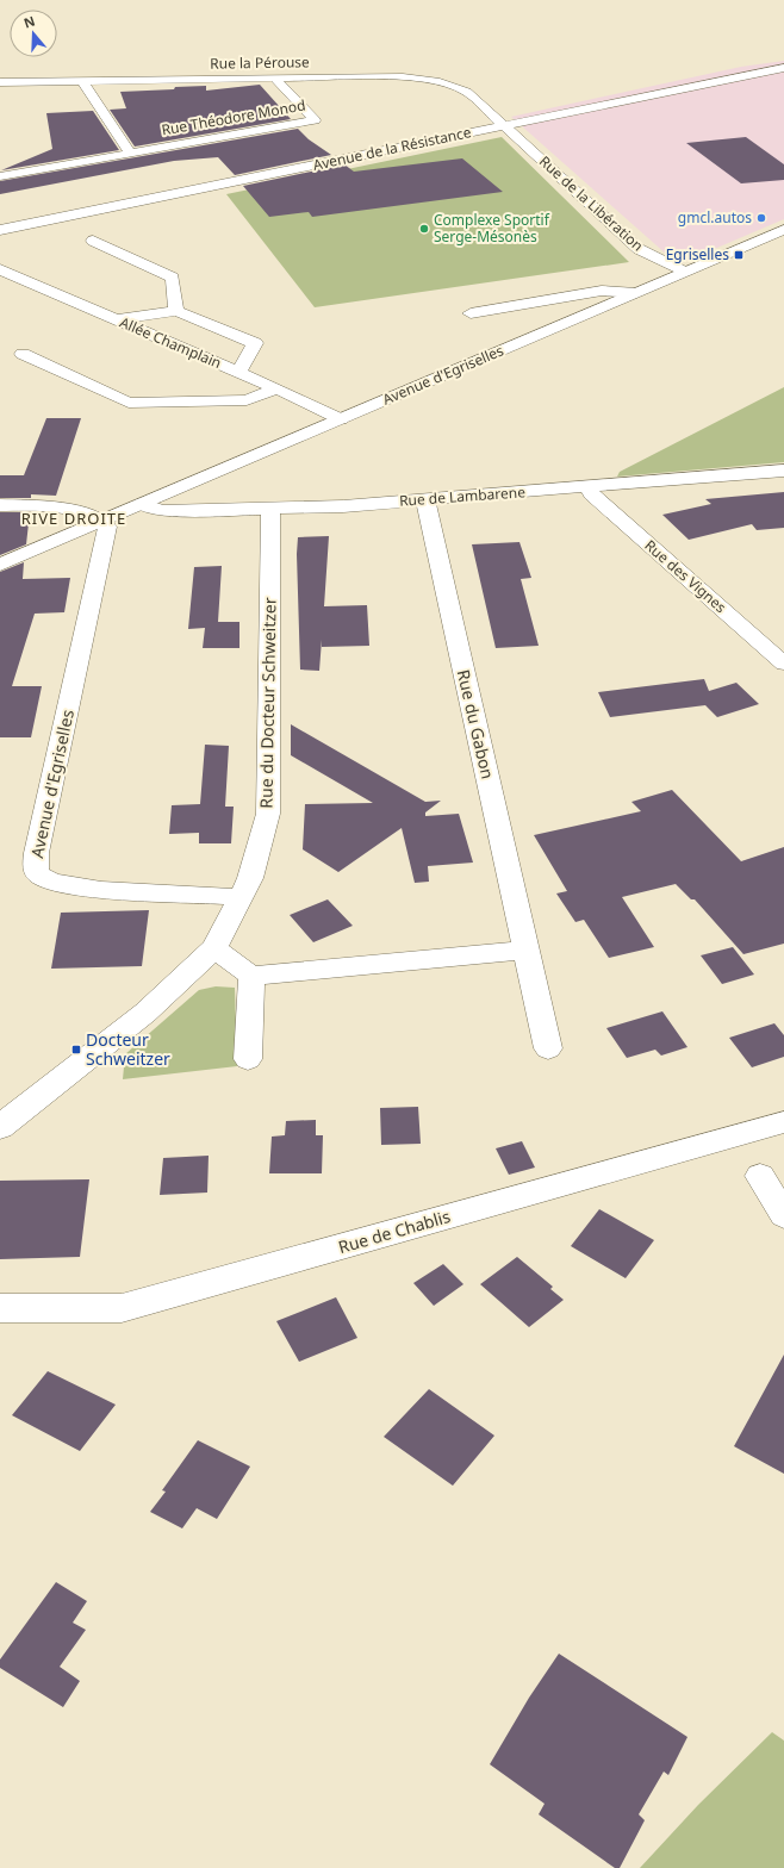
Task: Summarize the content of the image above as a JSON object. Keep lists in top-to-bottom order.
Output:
{
  "streets": {
    "street": [
      "Rue la Pérouse",
      "Rue Théodore Monod",
      "Avenue de la Résistance",
      "Rue de la Libération",
      "Allée Champlain",
      "Avenue d'Egriselles",
      "Rue de Lambarene",
      "Rue des Vignes",
      "Rue du Docteur Schweitzer",
      "Rue du Gabon",
      "Rue de Chablis"
    ]
  },
  "crossings": [
    ["Rue la Pérouse", "Rue Théodore Monod"],
    ["Rue la Pérouse", "Avenue de la Résistance"],
    ["Rue la Pérouse", "Rue de la Libération"],
    ["Avenue de la Résistance", "Rue de la Libération"],
    ["Rue de la Libération", "Avenue d'Egriselles"],
    ["Allée Champlain", "Avenue d'Egriselles"],
    ["Avenue d'Egriselles", "Rue de Lambarene"],
    ["Avenue d'Egriselles", "Rue du Docteur Schweitzer"],
    ["Rue de Lambarene", "Rue des Vignes"],
    ["Rue de Lambarene", "Rue du Docteur Schweitzer"],
    ["Rue de Lambarene", "Rue du Gabon"]
  ],
  "districts": ["RIVE DROITE"],
  "places": {
    "other": ["gmcl.autos", "Complexe Sportif Serge-Mésonès"],
    "transit": ["Egriselles", "Docteur Schweitzer"]
  },
  "north": "top"
}
